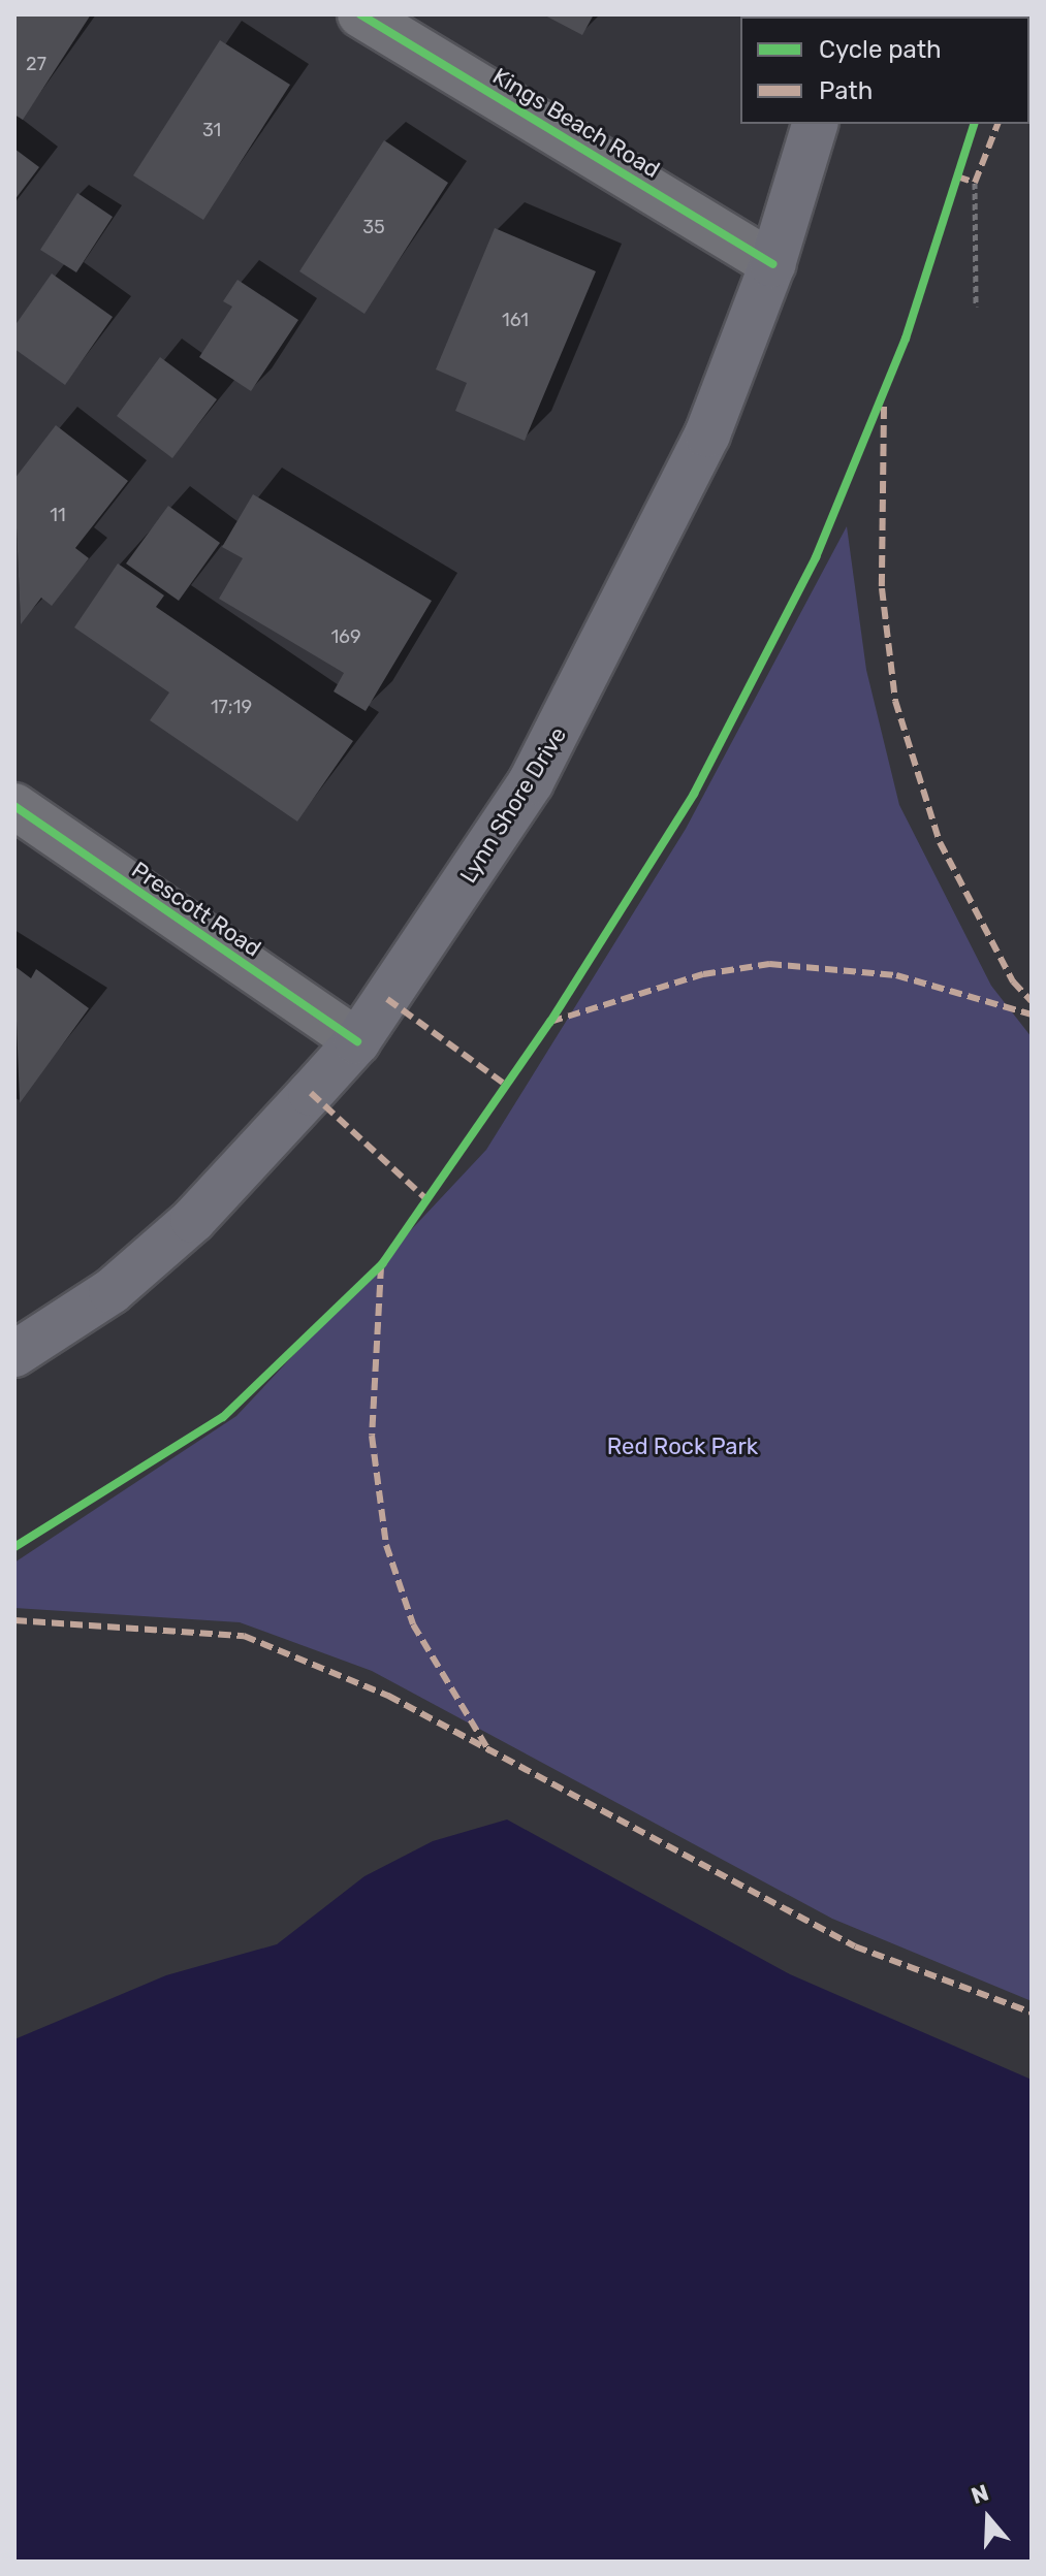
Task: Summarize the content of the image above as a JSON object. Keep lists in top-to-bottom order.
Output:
{
  "streets": {
    "highway": ["Lynn Shore Drive"],
    "street": ["Kings Beach Road", "Prescott Road"]
  },
  "crossings": [
    ["Kings Beach Road", "Lynn Shore Drive"],
    ["Lynn Shore Drive", "Prescott Road"]
  ],
  "parks": ["Red Rock Park"],
  "house_numbers": [
    "27",
    "31",
    "35",
    "161",
    "11",
    "169",
    "17;19"
  ],
  "legend": ["Cycle path", "Path"],
  "north": "top"
}
